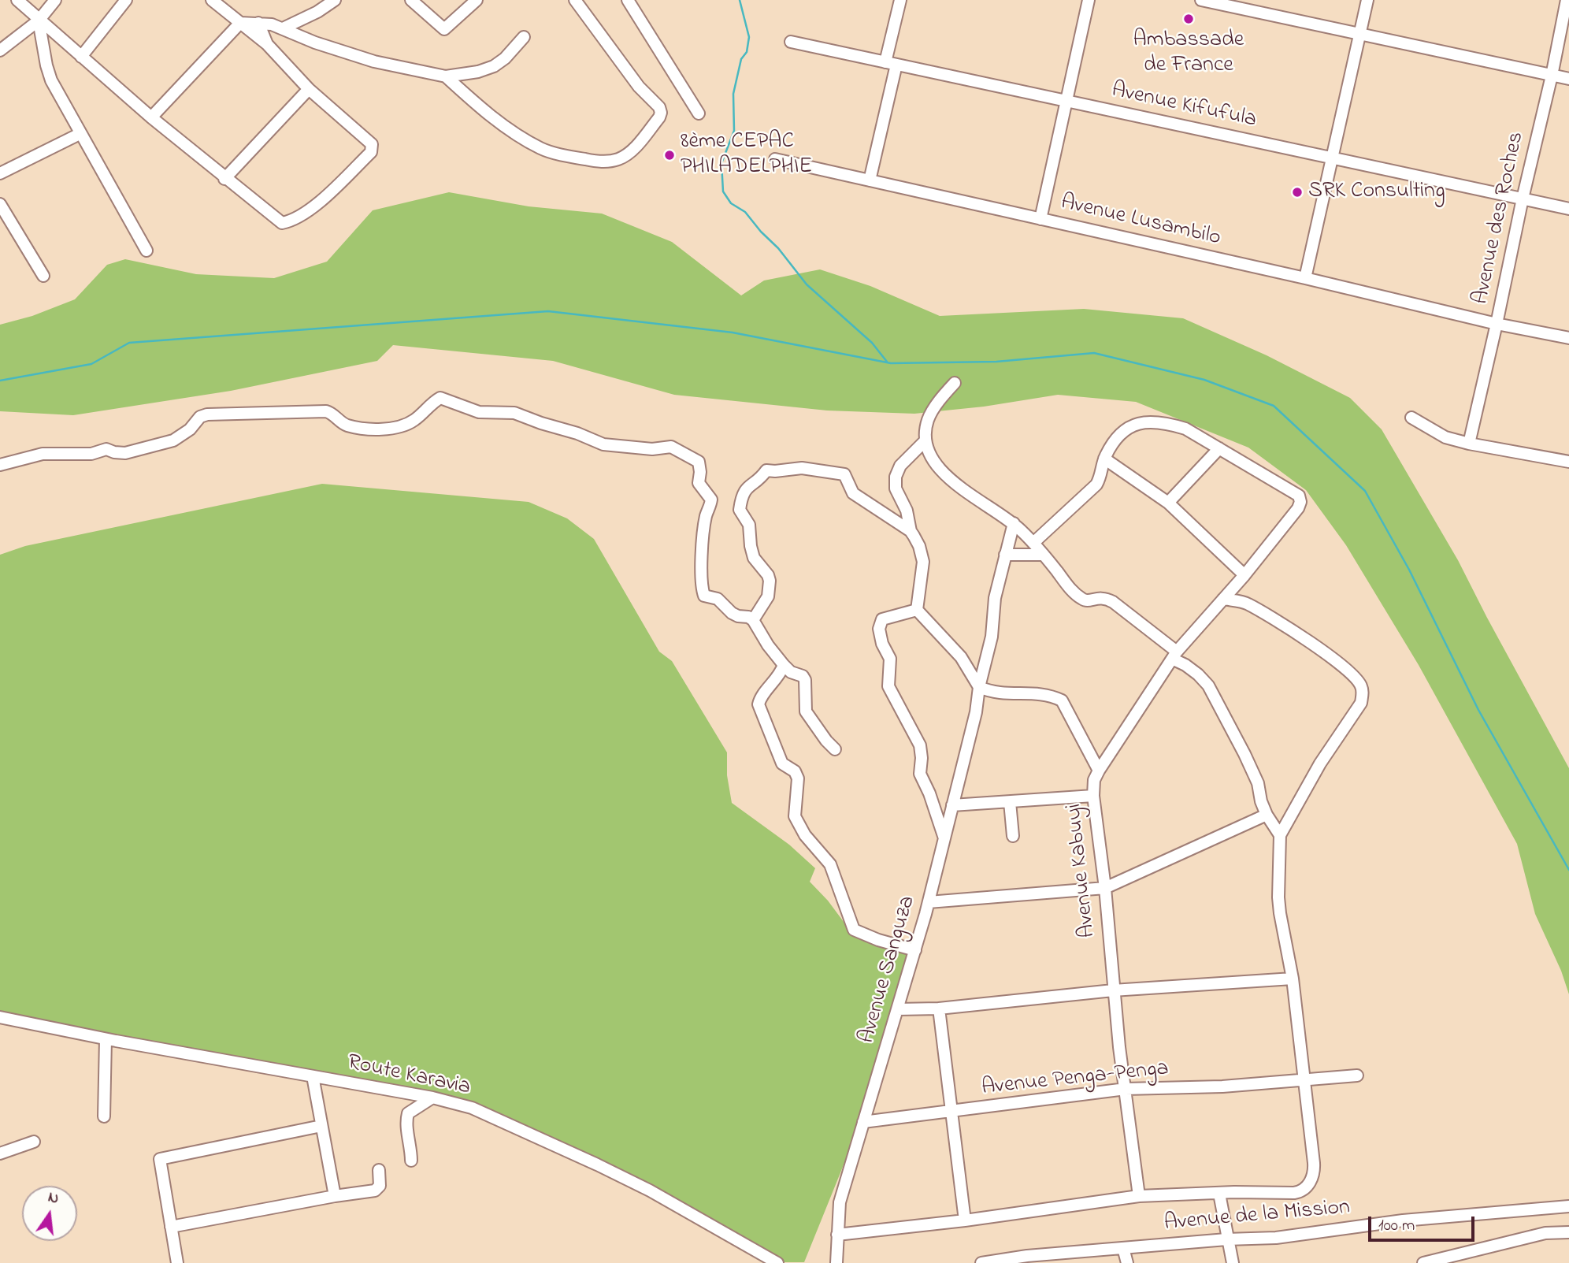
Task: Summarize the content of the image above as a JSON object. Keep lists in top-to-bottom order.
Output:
{
  "streets": {
    "street": [
      "Avenue Kifufula",
      "Avenue des Roches",
      "Avenue Lusambilo",
      "Avenue Kabuyi",
      "Avenue Sanguza",
      "Route Karavia",
      "Avenue Penga-Penga",
      "Avenue de la Mission"
    ]
  },
  "crossings": [
    ["Avenue Kifufula", "Avenue des Roches"],
    ["Avenue des Roches", "Avenue Lusambilo"],
    ["Avenue Kabuyi", "Avenue Penga-Penga"],
    ["Avenue Sanguza", "Avenue Penga-Penga"]
  ],
  "places": ["Ambassade de France", "8ème CEPAC PHILADELPHIE", "SRK Consulting"],
  "scale_bar": "100 m",
  "north": "top"
}
